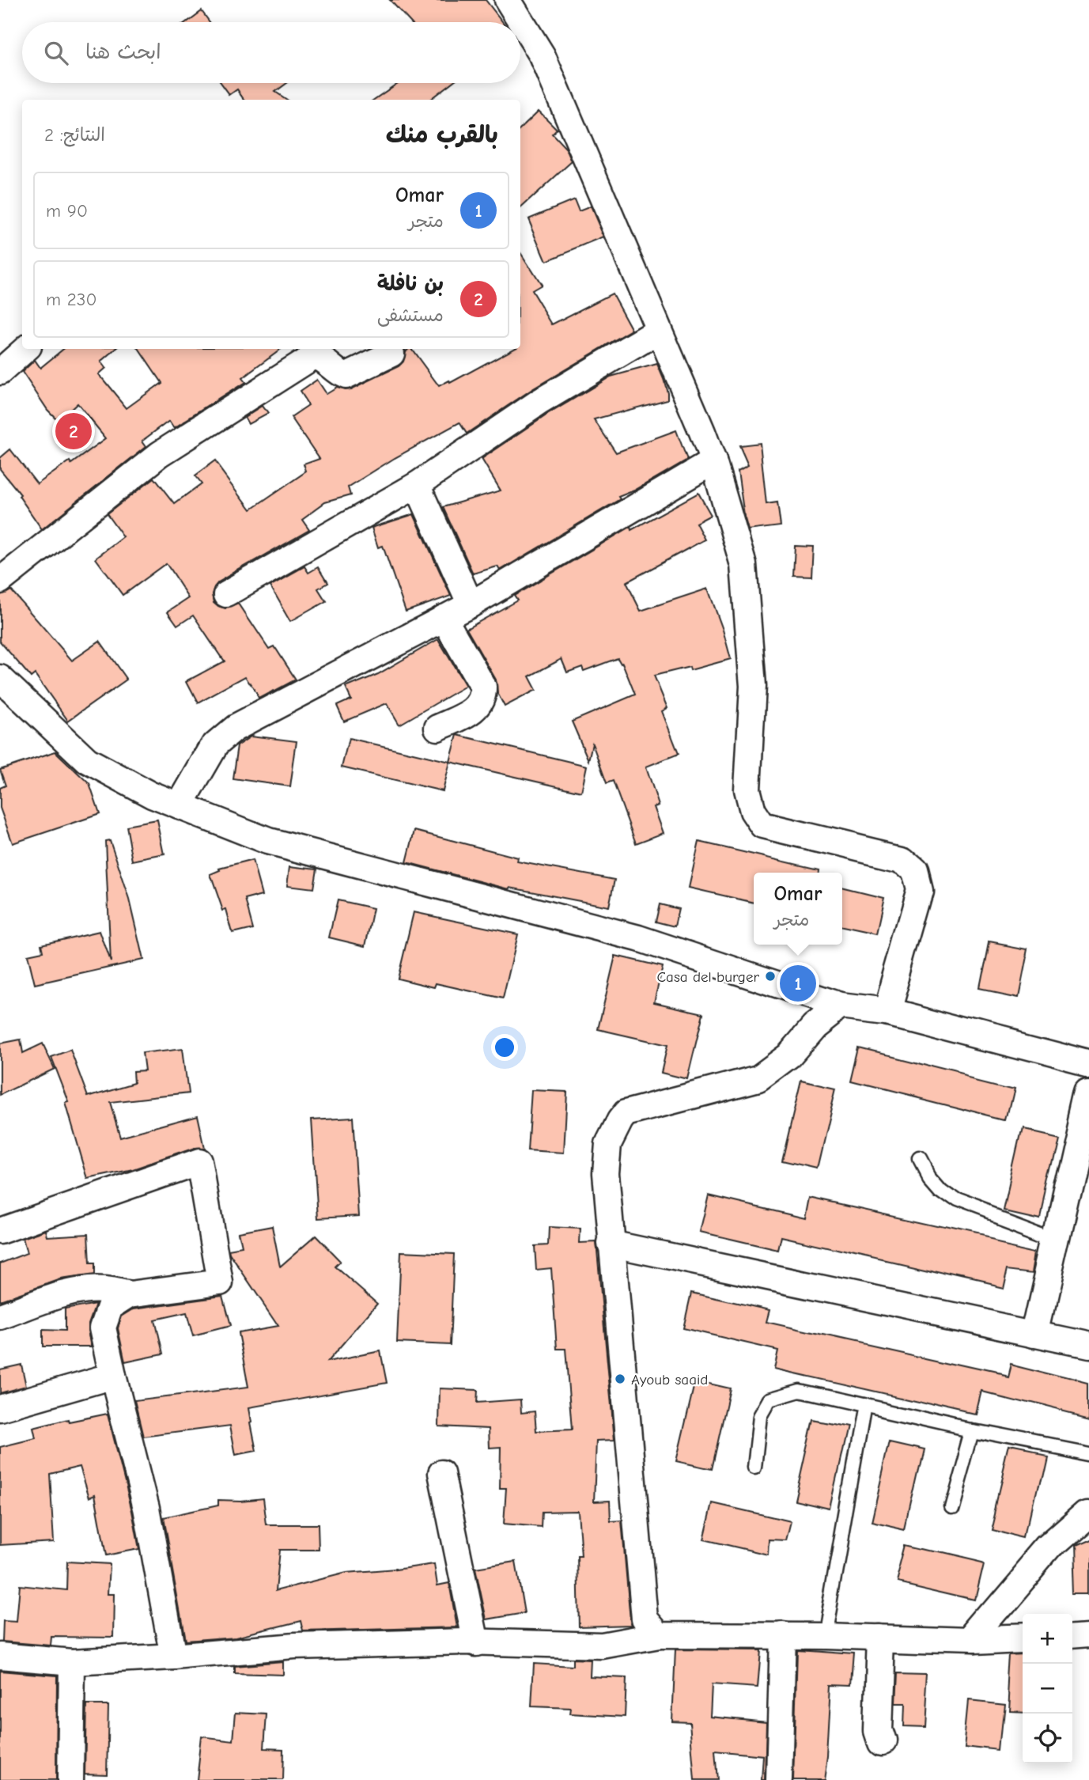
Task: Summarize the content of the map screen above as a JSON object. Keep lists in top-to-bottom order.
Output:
{
  "places": ["Casa del burger", "Ayoub saaid"],
  "page": {
    "search": "ابحث هنا",
    "heading": ["بالقرب منك", "النتائج: 2"],
    "list": [
      {
        "mark": "1",
        "name": "Omar",
        "note": "متجر",
        "value": "90 m"
      },
      {
        "mark": "2",
        "name": "بن نافلة",
        "note": "مستشفى",
        "value": "230 m"
      }
    ],
    "pins": ["2", "1"],
    "popup": ["Omar", "متجر"],
    "map_buttons": ["+", "−"]
  }
}
